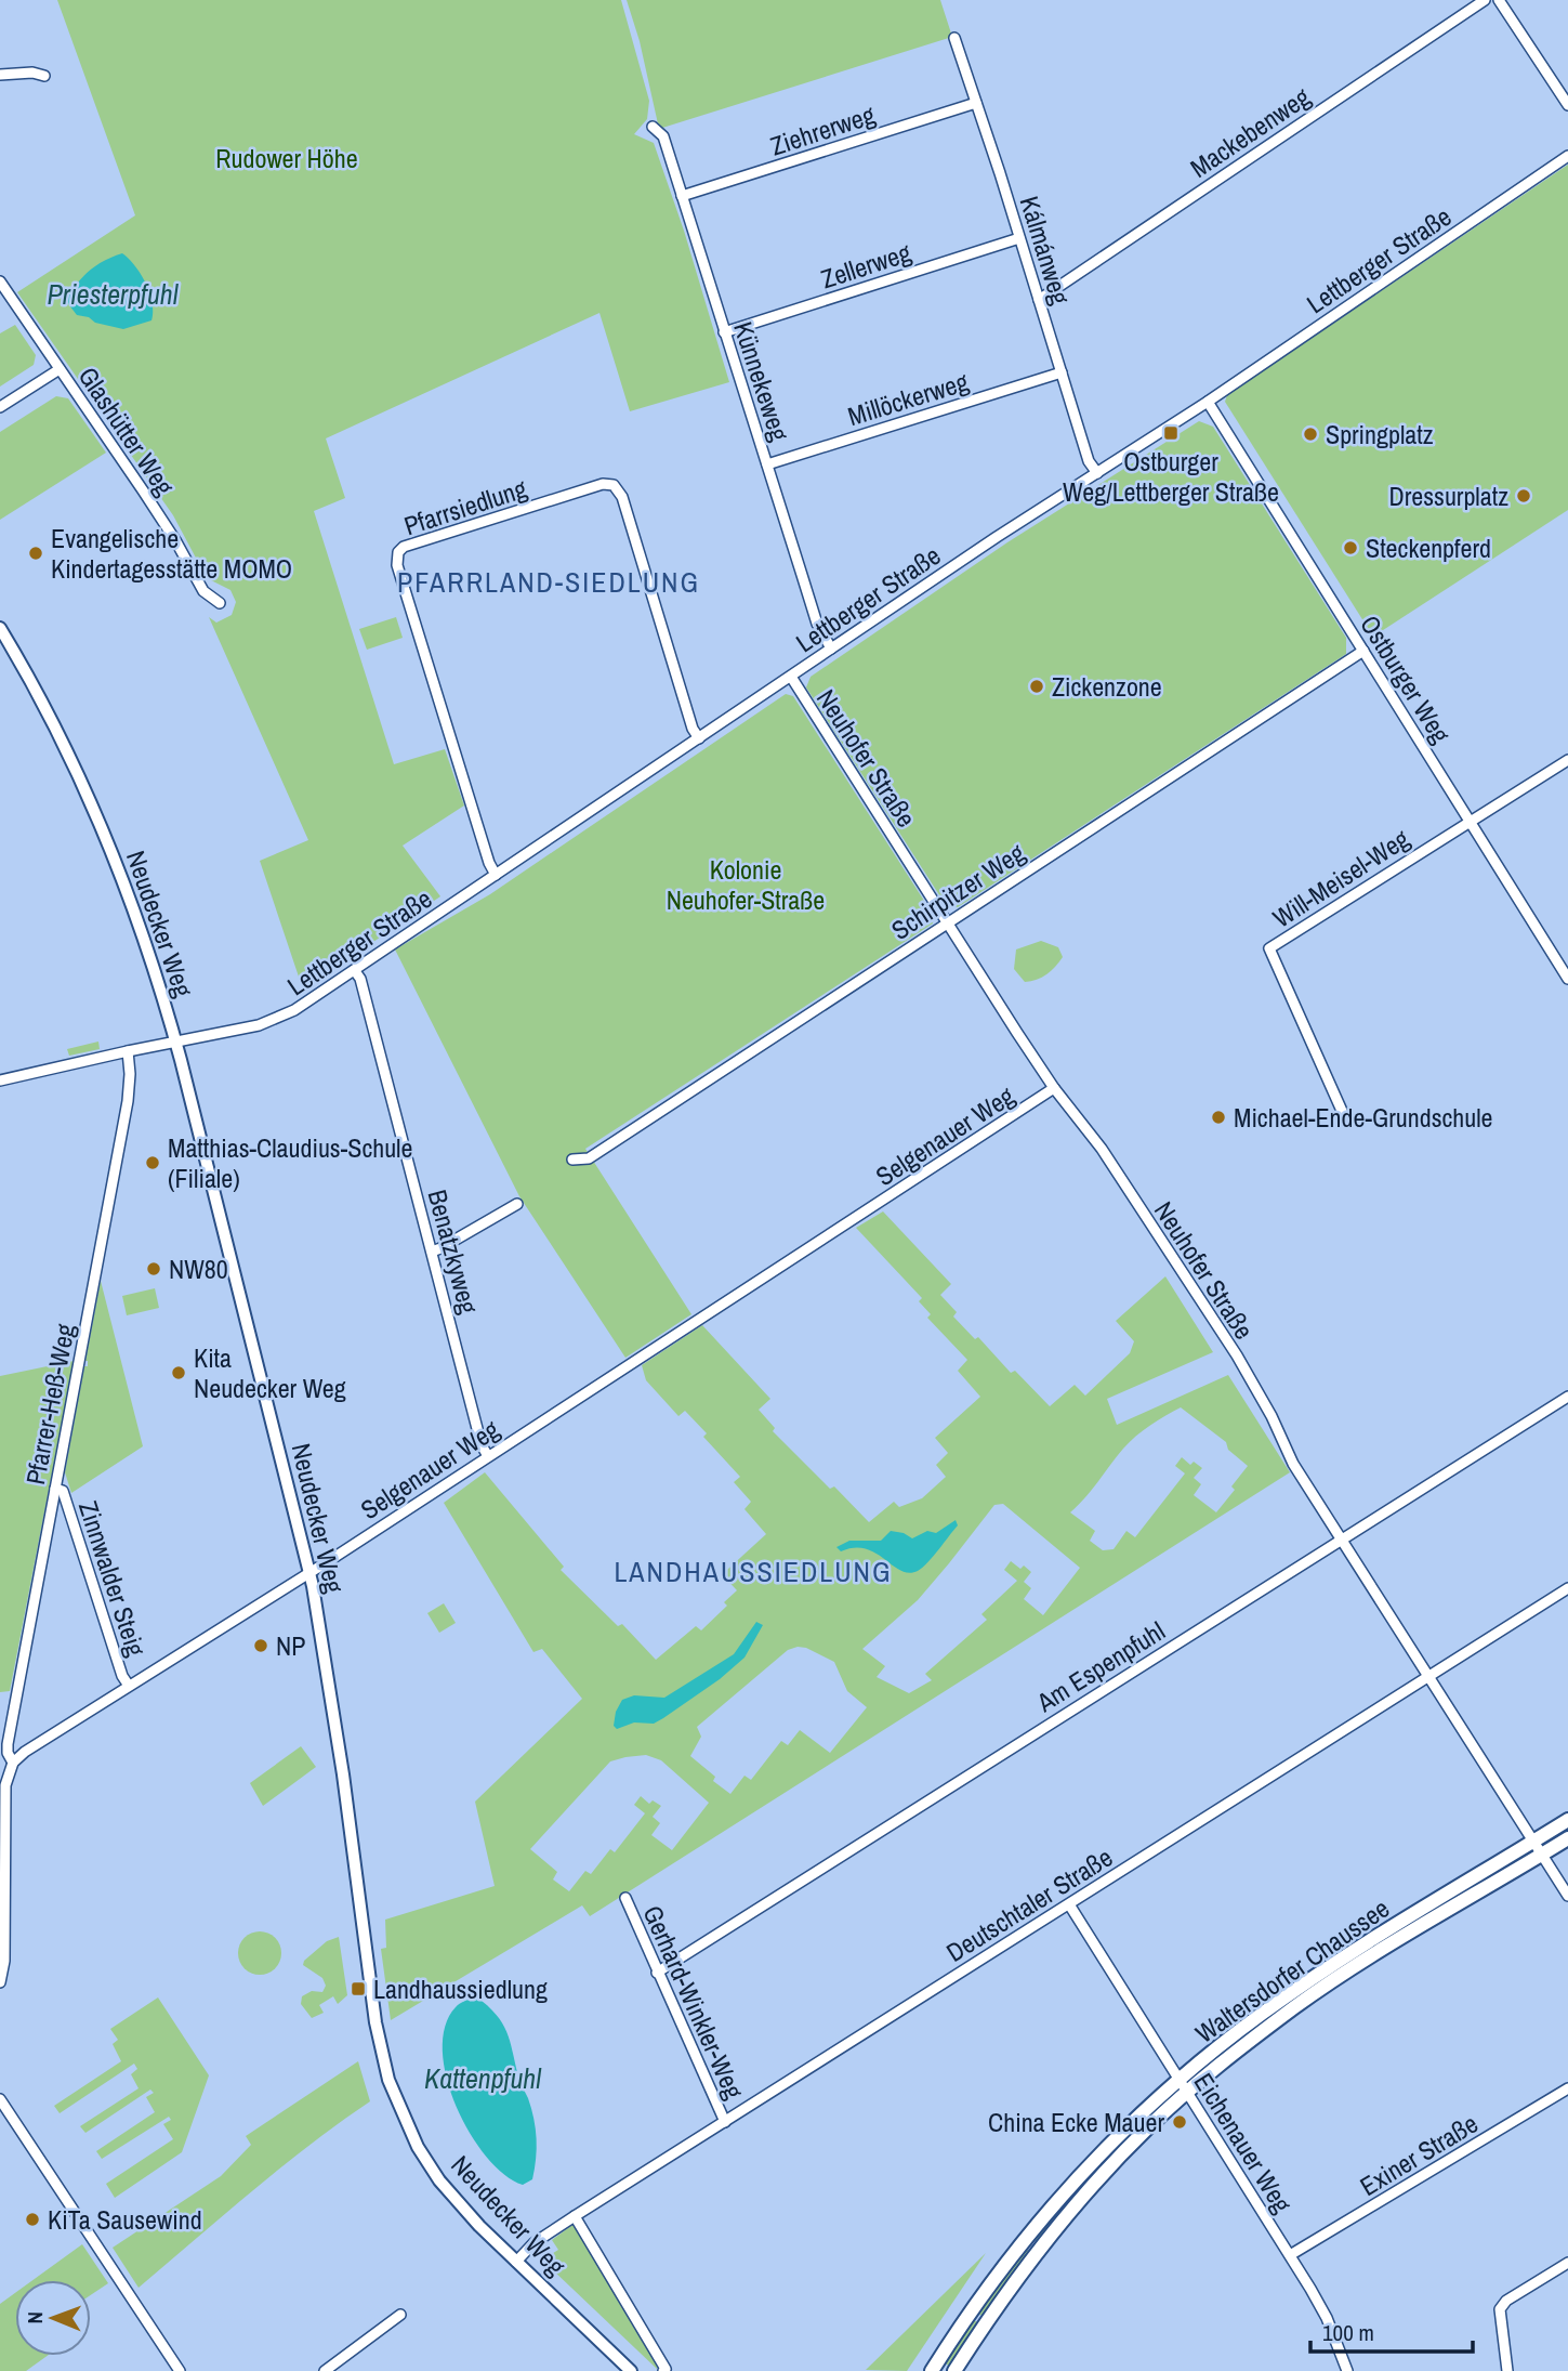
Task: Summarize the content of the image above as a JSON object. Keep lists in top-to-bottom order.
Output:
{
  "streets": {
    "main road": ["Waltersdorfer Chaussee"],
    "street": [
      "Ziehrerweg",
      "Mackebenweg",
      "Kálmánweg",
      "Lettberger Straße",
      "Zellerweg",
      "Künnekeweg",
      "Millöckerweg",
      "Glashütter Weg",
      "Pfarrsiedlung",
      "Ostburger Weg",
      "Neuhofer Straße",
      "Will-Meisel-Weg",
      "Schirpitzer Weg",
      "Neudecker Weg",
      "Selgenauer Weg",
      "Benatzkyweg",
      "Pfarrer-Heß-Weg",
      "Zinnwalder Steig",
      "Am Espenpfuhl",
      "Deutschtaler Straße",
      "Gerhard-Winkler-Weg",
      "Eichenauer Weg",
      "Exiner Straße"
    ]
  },
  "crossings": [
    ["Ziehrerweg", "Kálmánweg"],
    ["Ziehrerweg", "Künnekeweg"],
    ["Mackebenweg", "Kálmánweg"],
    ["Kálmánweg", "Lettberger Straße"],
    ["Kálmánweg", "Zellerweg"],
    ["Kálmánweg", "Millöckerweg"],
    ["Lettberger Straße", "Künnekeweg"],
    ["Lettberger Straße", "Pfarrsiedlung"],
    ["Lettberger Straße", "Ostburger Weg"],
    ["Lettberger Straße", "Neuhofer Straße"],
    ["Lettberger Straße", "Neudecker Weg"],
    ["Lettberger Straße", "Benatzkyweg"],
    ["Lettberger Straße", "Pfarrer-Heß-Weg"],
    ["Zellerweg", "Künnekeweg"],
    ["Künnekeweg", "Millöckerweg"],
    ["Ostburger Weg", "Will-Meisel-Weg"],
    ["Ostburger Weg", "Schirpitzer Weg"],
    ["Neuhofer Straße", "Schirpitzer Weg"],
    ["Neuhofer Straße", "Selgenauer Weg"],
    ["Neuhofer Straße", "Am Espenpfuhl"],
    ["Neuhofer Straße", "Deutschtaler Straße"],
    ["Neuhofer Straße", "Waltersdorfer Chaussee"],
    ["Neudecker Weg", "Selgenauer Weg"],
    ["Neudecker Weg", "Deutschtaler Straße"],
    ["Selgenauer Weg", "Benatzkyweg"],
    ["Selgenauer Weg", "Pfarrer-Heß-Weg"],
    ["Selgenauer Weg", "Zinnwalder Steig"],
    ["Pfarrer-Heß-Weg", "Zinnwalder Steig"],
    ["Am Espenpfuhl", "Gerhard-Winkler-Weg"],
    ["Deutschtaler Straße", "Gerhard-Winkler-Weg"],
    ["Deutschtaler Straße", "Eichenauer Weg"],
    ["Waltersdorfer Chaussee", "Eichenauer Weg"],
    ["Eichenauer Weg", "Exiner Straße"]
  ],
  "districts": ["PFARRLAND-SIEDLUNG", "LANDHAUSSIEDLUNG"],
  "water": ["Priesterpfuhl", "Kattenpfuhl"],
  "parks": ["Rudower Höhe", "Kolonie Neuhofer-Straße"],
  "places": {
    "transit": ["Ostburger Weg/Lettberger Straße", "Landhaussiedlung"],
    "other": [
      "Springplatz",
      "Dressurplatz",
      "Steckenpferd",
      "Evangelische Kindertagesstätte MOMO",
      "Zickenzone",
      "Michael-Ende-Grundschule",
      "Matthias-Claudius-Schule (Filiale)",
      "NW80",
      "Kita Neudecker Weg",
      "NP",
      "China Ecke Mauer",
      "KiTa Sausewind"
    ]
  },
  "scale_bar": "100 m",
  "north": "left"
}
